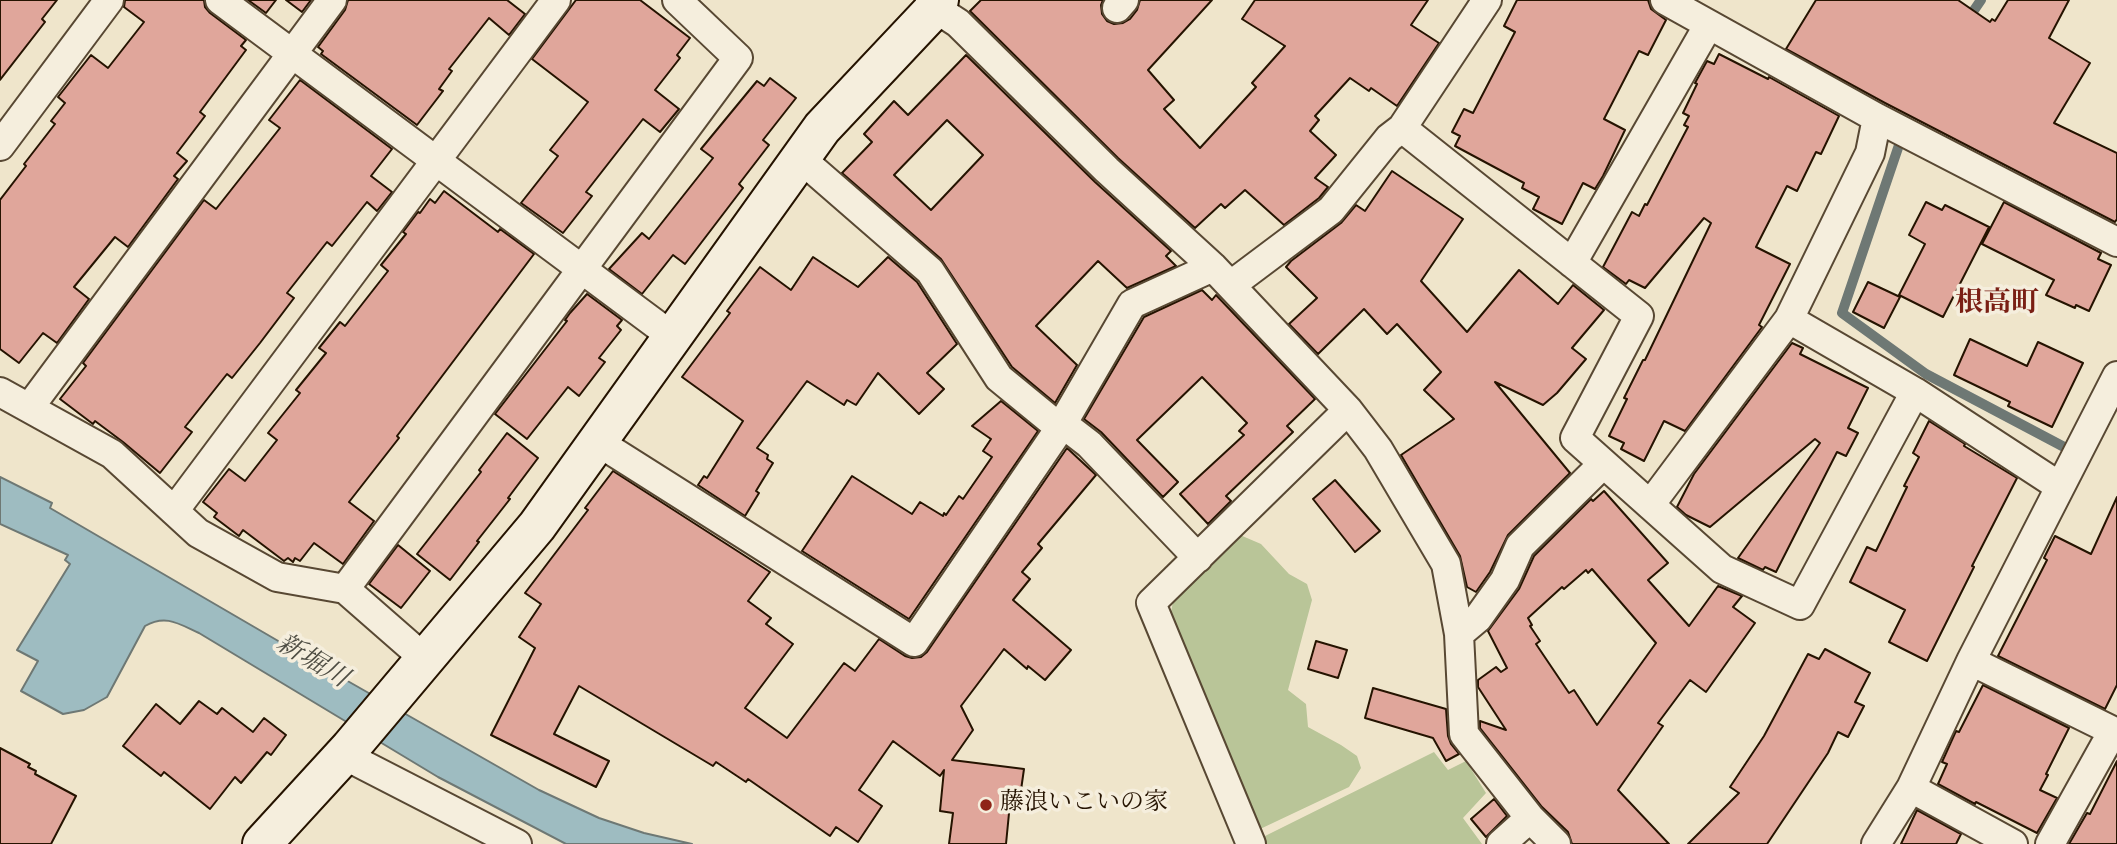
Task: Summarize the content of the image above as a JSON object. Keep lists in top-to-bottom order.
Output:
{
  "districts": ["根高町"],
  "water": ["新堀川"],
  "places": ["藤浪いこいの家"]
}
